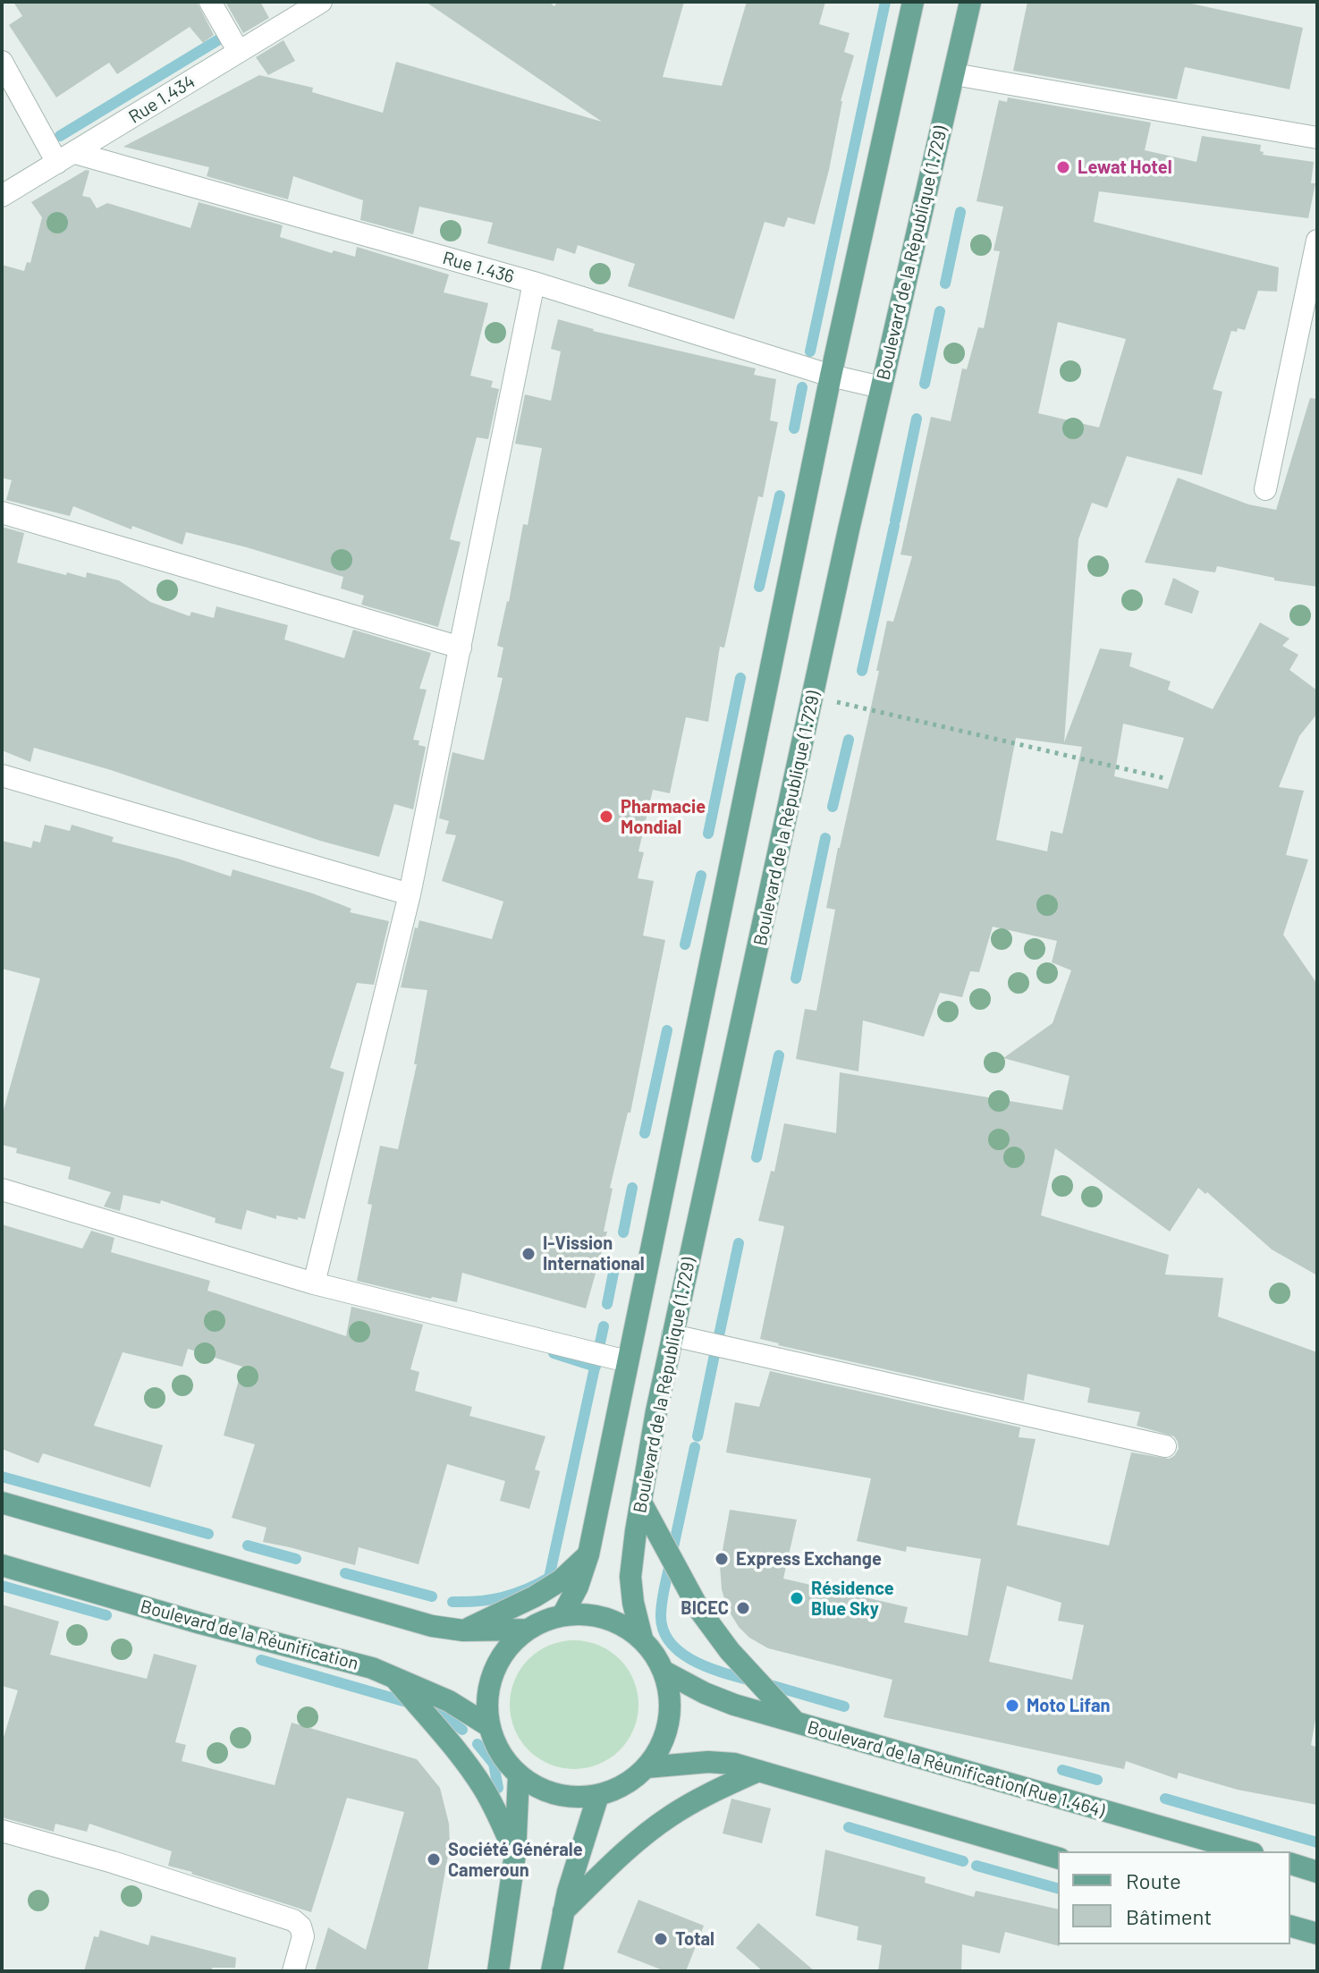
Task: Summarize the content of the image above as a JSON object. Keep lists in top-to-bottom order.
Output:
{
  "streets": {
    "main road": ["Boulevard de la République (1.729)", "Boulevard de la Réunification", "Boulevard de la Réunification(Rue 1.464)"],
    "street": ["Rue 1.434", "Rue 1.436"]
  },
  "crossings": [
    ["Rue 1.434", "Rue 1.436"],
    ["Boulevard de la République (1.729)", "Rue 1.436"],
    ["Boulevard de la République (1.729)", "Boulevard de la Réunification"],
    ["Boulevard de la République (1.729)", "Boulevard de la Réunification(Rue 1.464)"],
    ["Boulevard de la Réunification", "Boulevard de la Réunification(Rue 1.464)"]
  ],
  "places": [
    "Lewat Hotel",
    "Pharmacie Mondial",
    "I-Vission International",
    "Express Exchange",
    "Résidence Blue Sky",
    "BICEC",
    "Moto Lifan",
    "Société Générale Cameroun",
    "Total"
  ],
  "legend": ["Route", "Bâtiment"]
}
